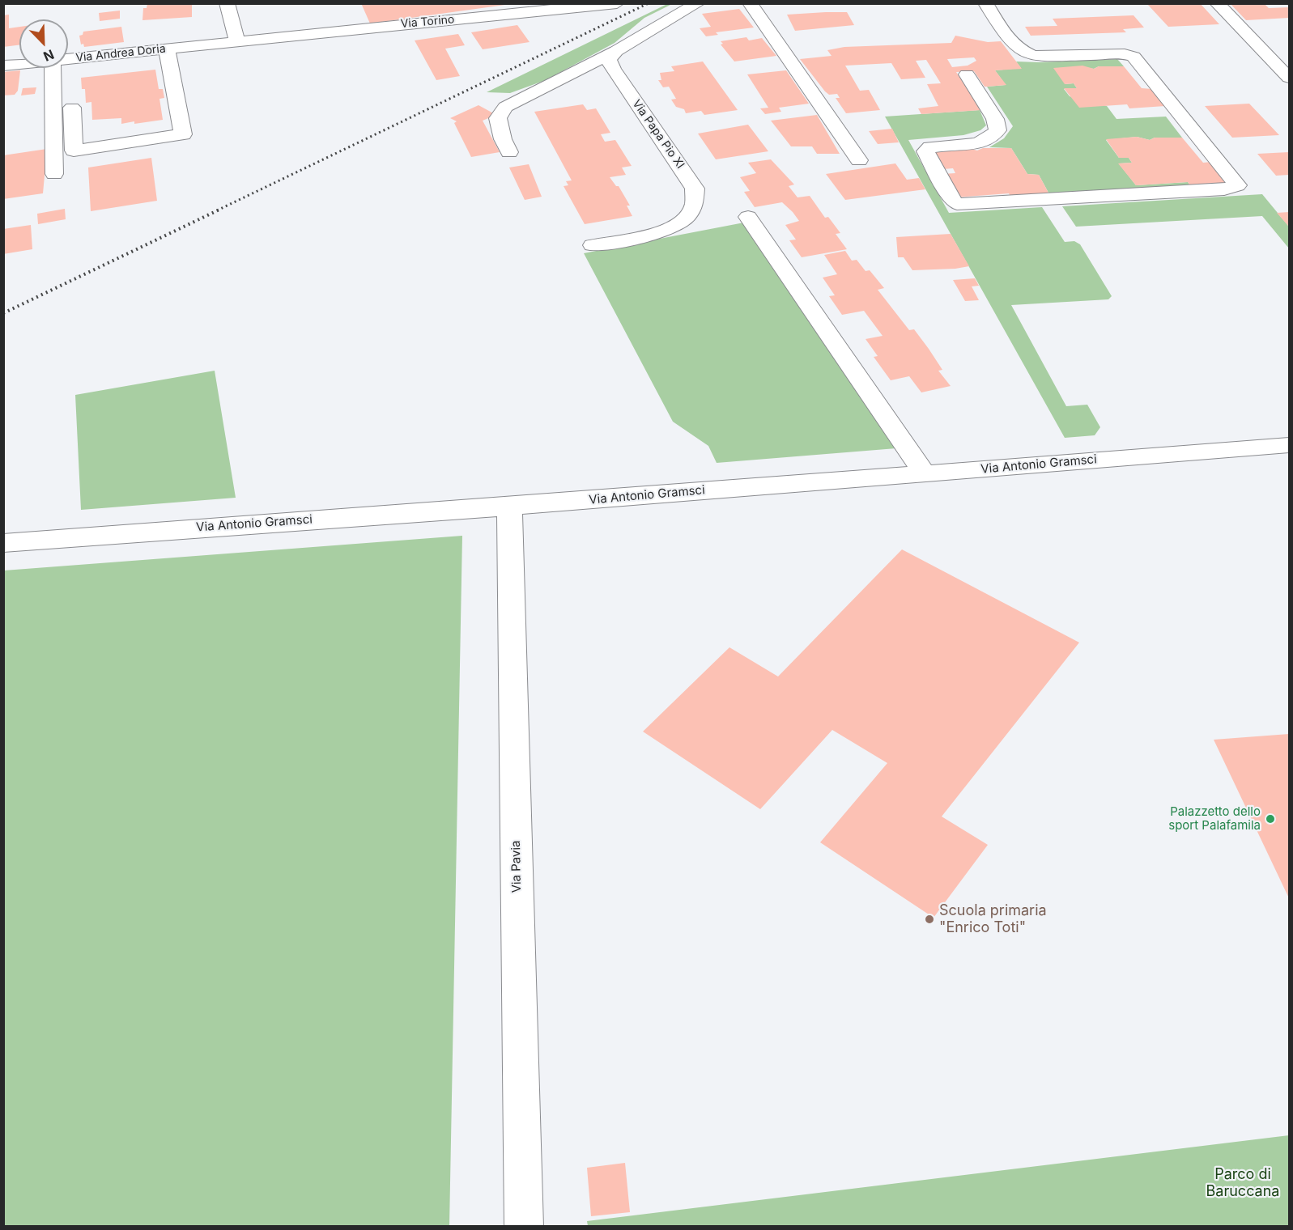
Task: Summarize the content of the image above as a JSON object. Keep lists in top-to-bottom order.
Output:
{
  "streets": {
    "street": [
      "Via Torino",
      "Via Andrea Doria",
      "Via Papa Pio XI",
      "Via Antonio Gramsci",
      "Via Pavia"
    ]
  },
  "crossings": [
    ["Via Torino", "Via Andrea Doria"],
    ["Via Antonio Gramsci", "Via Pavia"]
  ],
  "parks": ["Parco di Baruccana"],
  "places": ["Palazzetto dello sport Palafamila", "Scuola primaria \"Enrico Toti\""],
  "north": "bottom right"
}
